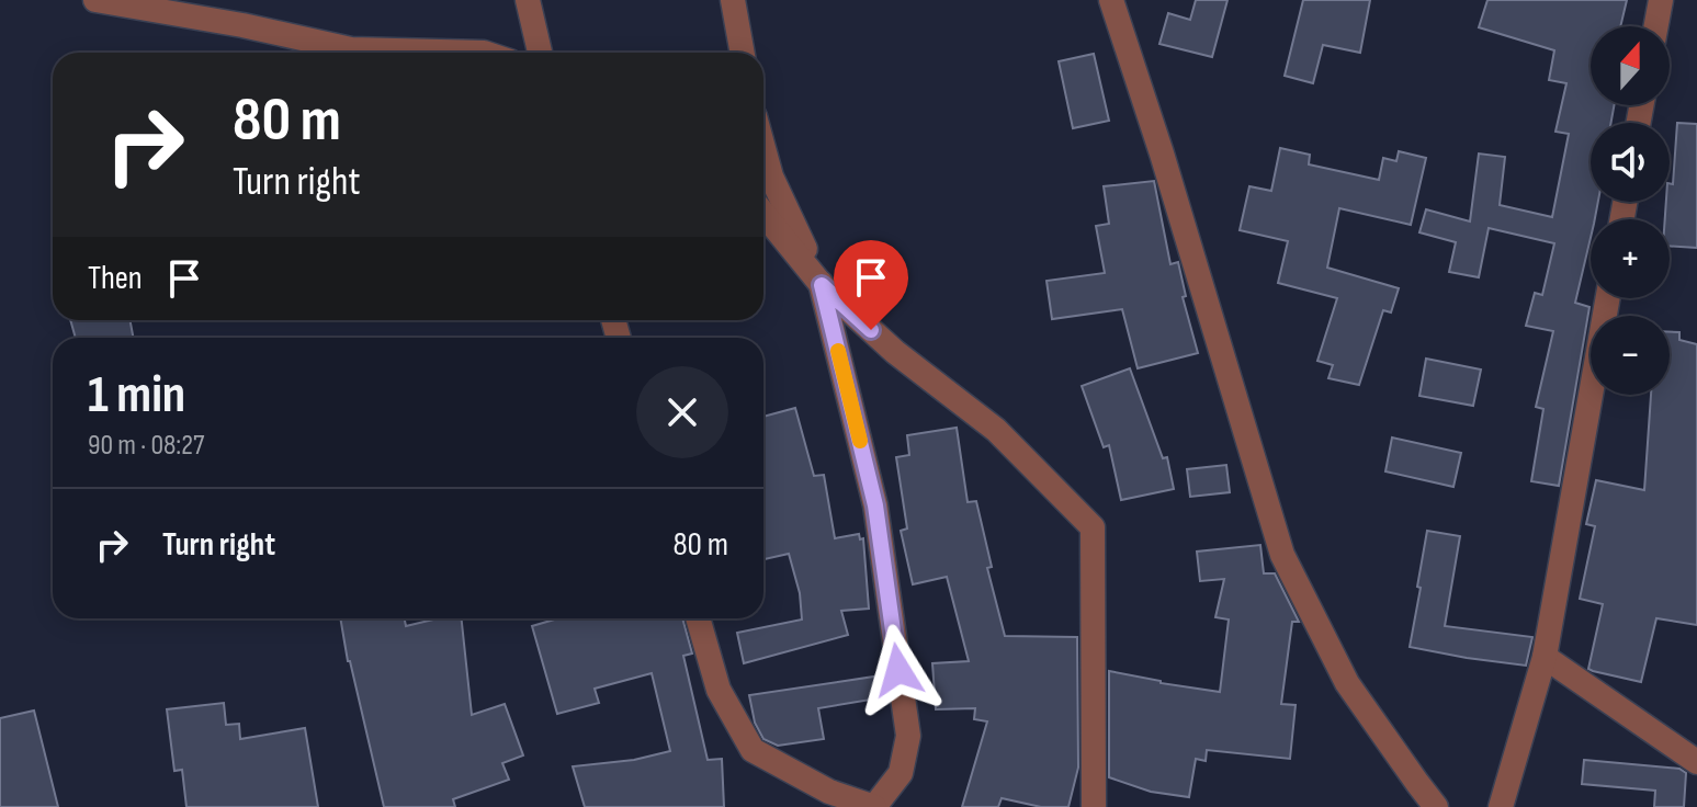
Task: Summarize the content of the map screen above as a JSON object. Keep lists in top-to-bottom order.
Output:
{
  "north": "top",
  "page": {
    "map_buttons": ["+", "−"],
    "turn": ["80 m", "Turn right"],
    "then": "Then",
    "heading": ["1 min", "90 m · 08:27"],
    "list": [
      {
        "name": "Turn right",
        "value": "80 m"
      }
    ]
  }
}
